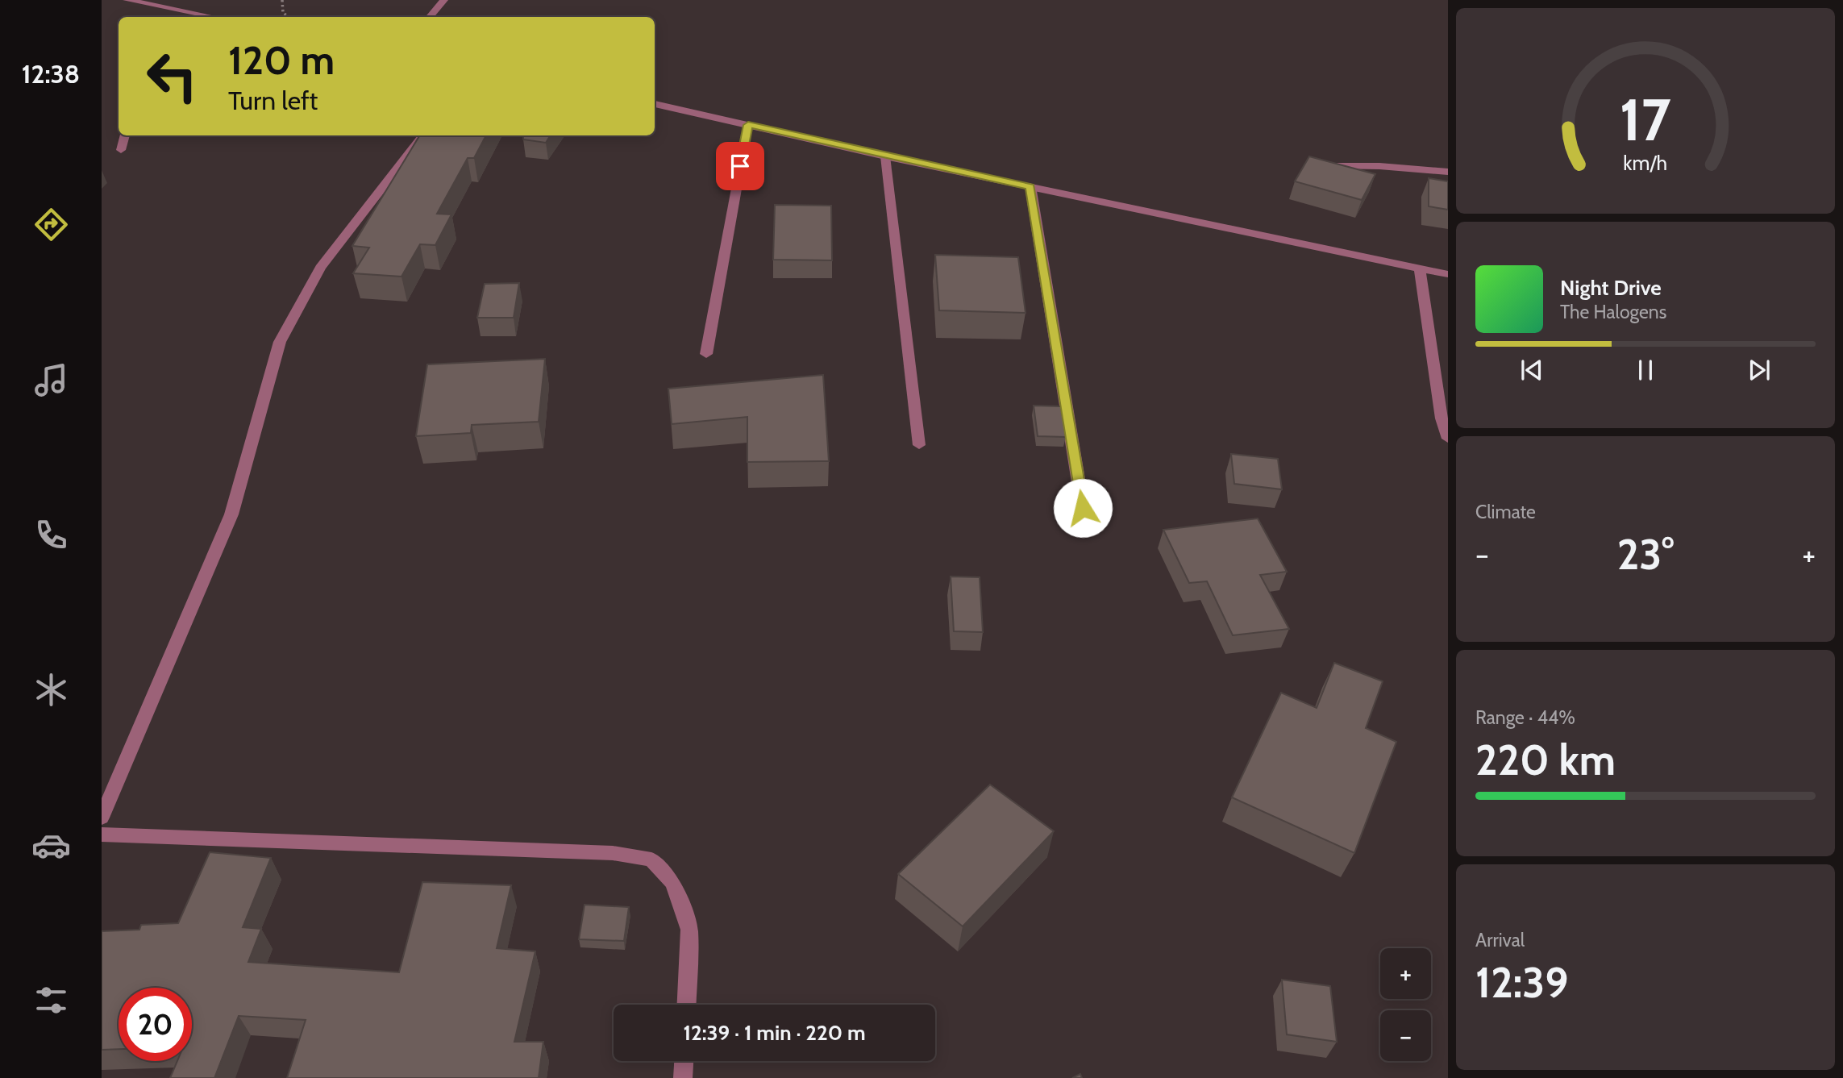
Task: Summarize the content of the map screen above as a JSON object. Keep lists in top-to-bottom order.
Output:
{
  "page": {
    "tabs": "12:38",
    "turn": ["120 m", "Turn left"],
    "song": ["Night Drive", "The Halogens"],
    "tile": [
      "Climate",
      ["Range · 44%", "220 km"],
      ["Arrival", "12:39"]
    ],
    "heat": ["−", "23°", "+"],
    "map_buttons": ["+", "−"],
    "limit": "20",
    "trip": "12:39 · 1 min · 220 m",
    "gauge": ["17", "km/h"]
  }
}
